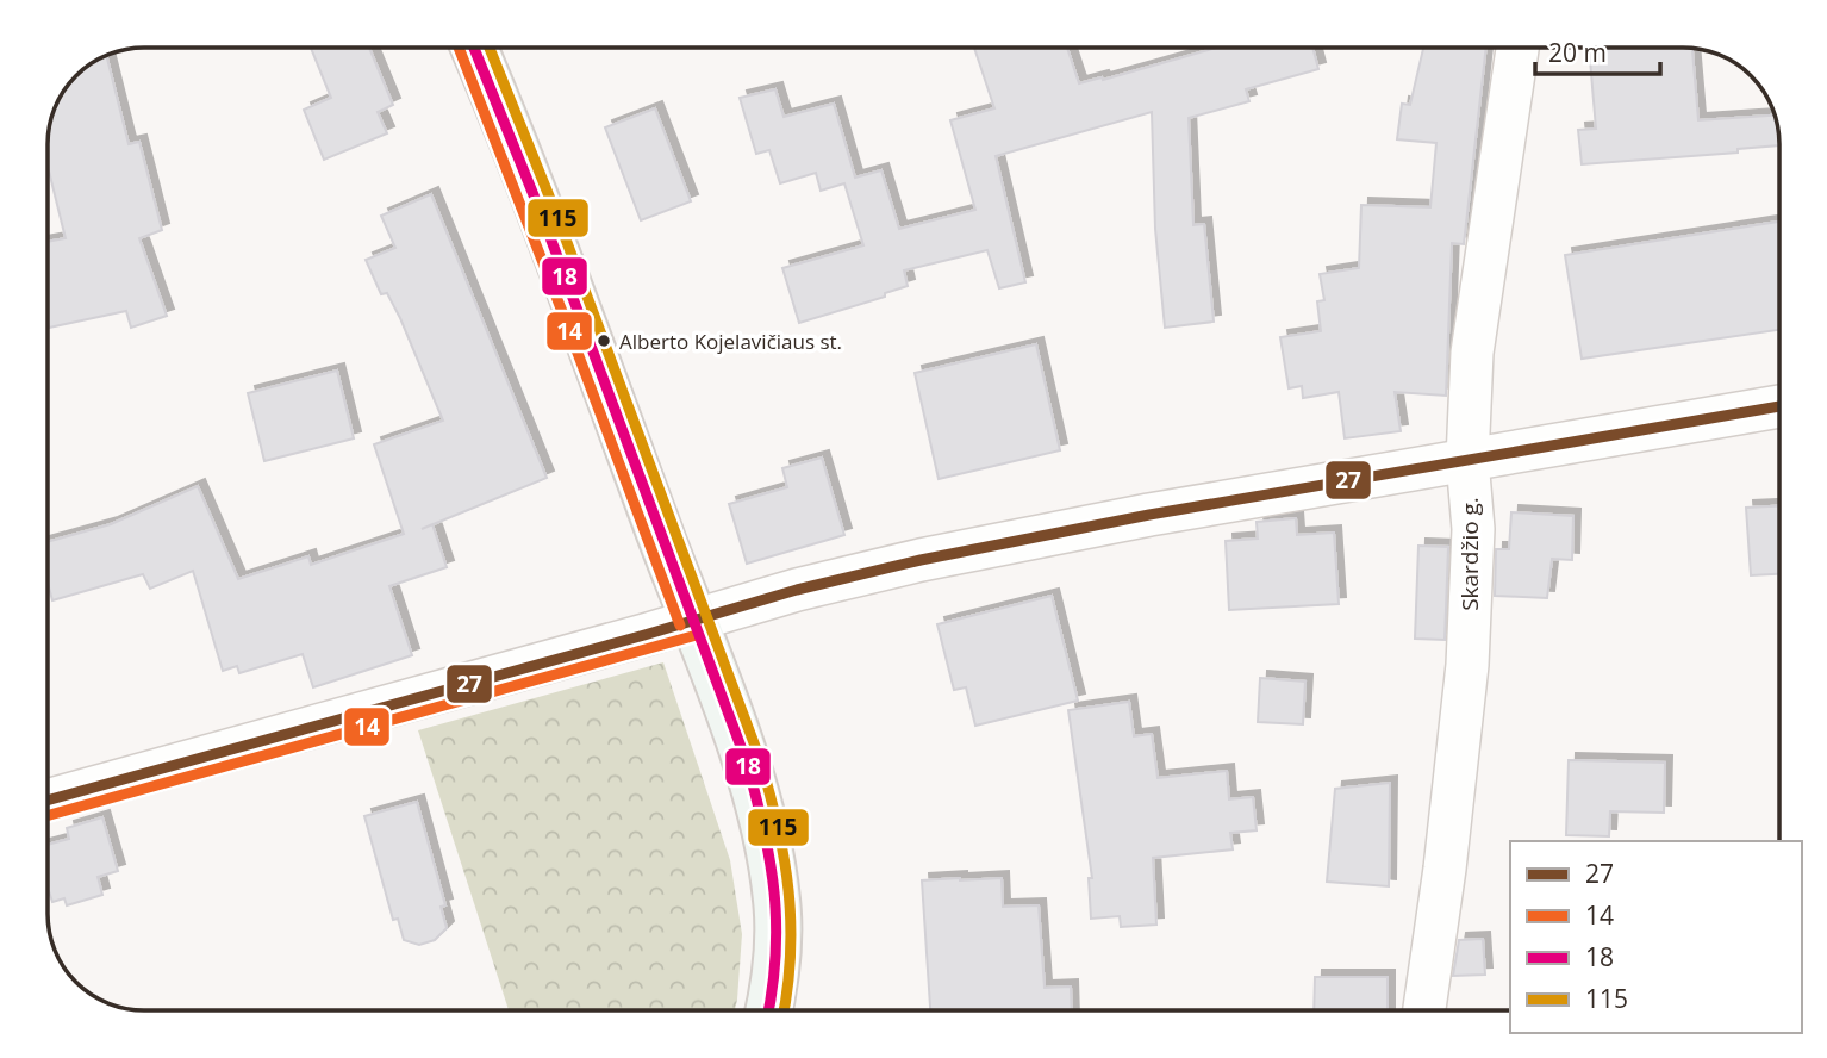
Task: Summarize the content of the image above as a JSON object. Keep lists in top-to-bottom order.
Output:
{
  "streets": {
    "street": ["Skardžio g."]
  },
  "places": ["Alberto Kojelavičiaus st."],
  "lines": [
    "transit line 14",
    "transit line 18",
    "transit line 115",
    "transit line 27"
  ],
  "legend": [
    "27",
    "14",
    "18",
    "115"
  ],
  "scale_bar": "20 m"
}
